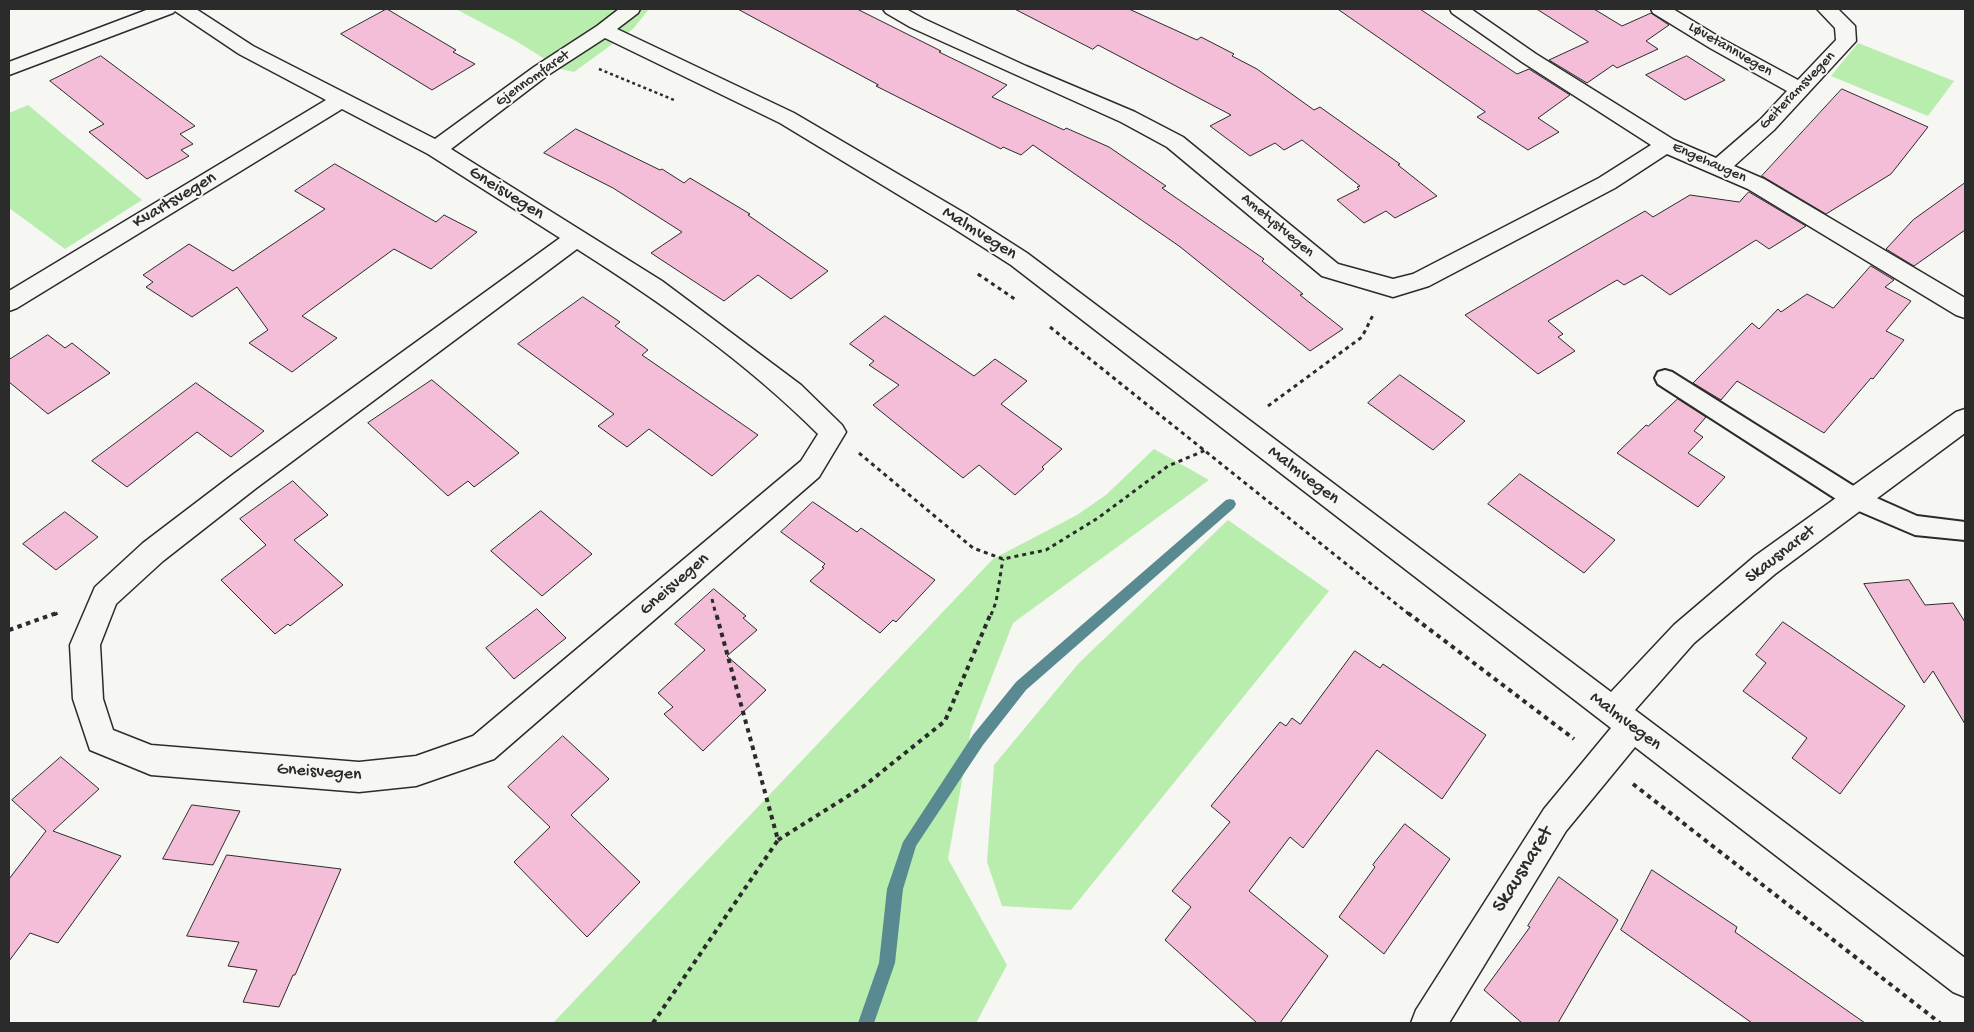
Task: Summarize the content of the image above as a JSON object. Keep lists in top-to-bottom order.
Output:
{
  "streets": {
    "street": [
      "Løvetannvegen",
      "Gjennomfaret",
      "Geiteramsvegen",
      "Engehaugen",
      "Gneisvegen",
      "Kvartsvegen",
      "Ametystvegen",
      "Malmvegen",
      "Skausnaret"
    ]
  },
  "crossings": [
    ["Løvetannvegen", "Geiteramsvegen"],
    ["Gjennomfaret", "Gneisvegen"],
    ["Gjennomfaret", "Malmvegen"],
    ["Geiteramsvegen", "Engehaugen"],
    ["Engehaugen", "Ametystvegen"],
    ["Malmvegen", "Skausnaret"]
  ]
}
